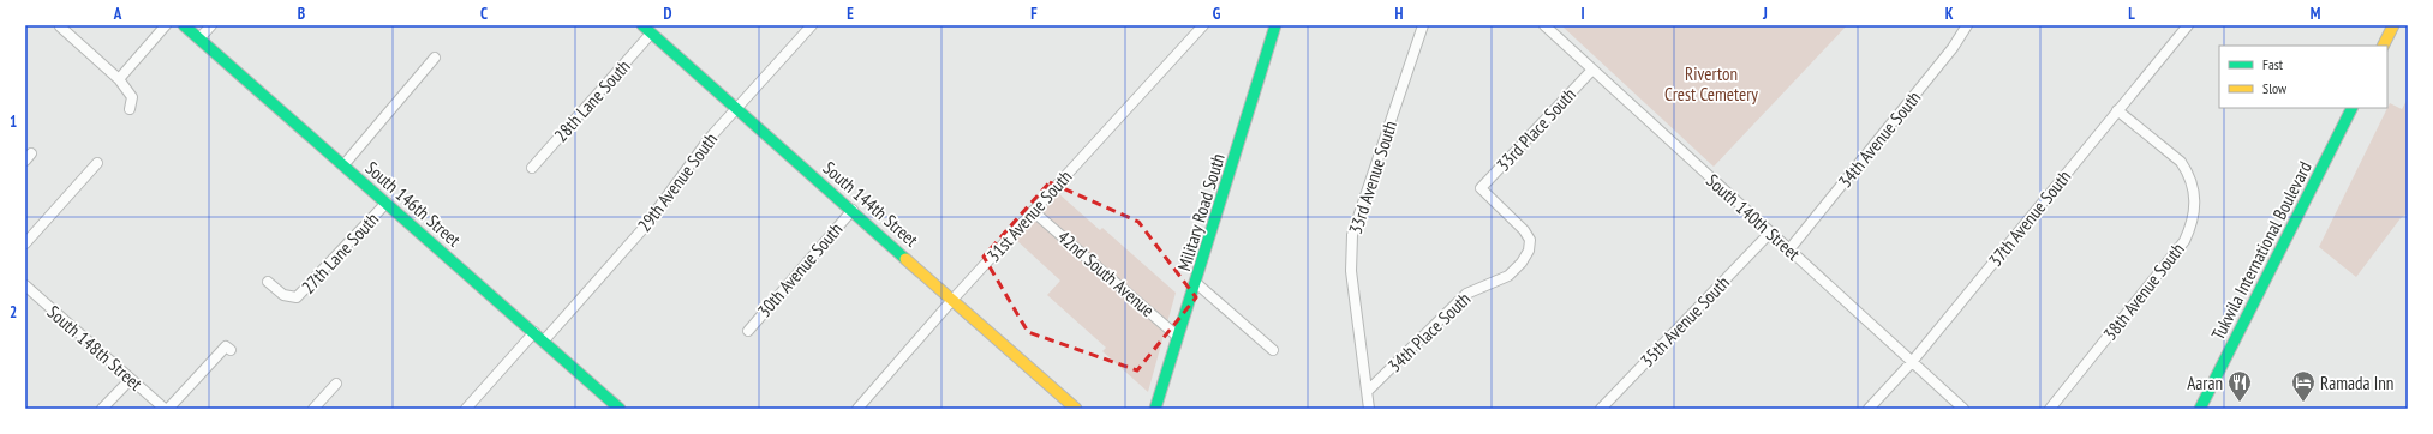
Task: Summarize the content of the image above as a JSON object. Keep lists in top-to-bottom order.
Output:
{
  "streets": {
    "street": [
      "28th Lane South",
      "33rd Place South",
      "34th Avenue South",
      "33rd Avenue South",
      "29th Avenue South",
      "South 146th Street",
      "South 144th Street",
      "Military Road South",
      "31st Avenue South",
      "South 140th Street",
      "37th Avenue South",
      "Tukwila International Boulevard",
      "27th Lane South",
      "30th Avenue South",
      "42nd South Avenue",
      "38th Avenue South",
      "35th Avenue South",
      "34th Place South",
      "South 148th Street"
    ]
  },
  "crossings": [
    ["28th Lane South", "South 144th Street"],
    ["33rd Place South", "South 140th Street"],
    ["33rd Place South", "34th Place South"],
    ["34th Avenue South", "South 140th Street"],
    ["33rd Avenue South", "34th Place South"],
    ["29th Avenue South", "South 146th Street"],
    ["29th Avenue South", "South 144th Street"],
    ["South 146th Street", "27th Lane South"],
    ["South 144th Street", "31st Avenue South"],
    ["South 144th Street", "30th Avenue South"],
    ["Military Road South", "42nd South Avenue"],
    ["31st Avenue South", "42nd South Avenue"],
    ["South 140th Street", "37th Avenue South"],
    ["South 140th Street", "35th Avenue South"],
    ["37th Avenue South", "38th Avenue South"]
  ],
  "parks": ["Riverton Crest Cemetery"],
  "places": {
    "restaurant": ["Aaran"],
    "hotel": ["Ramada Inn"]
  },
  "legend": ["Fast", "Slow"],
  "grid": {
    "columns": [
      "A",
      "B",
      "C",
      "D",
      "E",
      "F",
      "G",
      "H",
      "I",
      "J",
      "K",
      "L",
      "M"
    ],
    "rows": ["1", "2"]
  }
}
